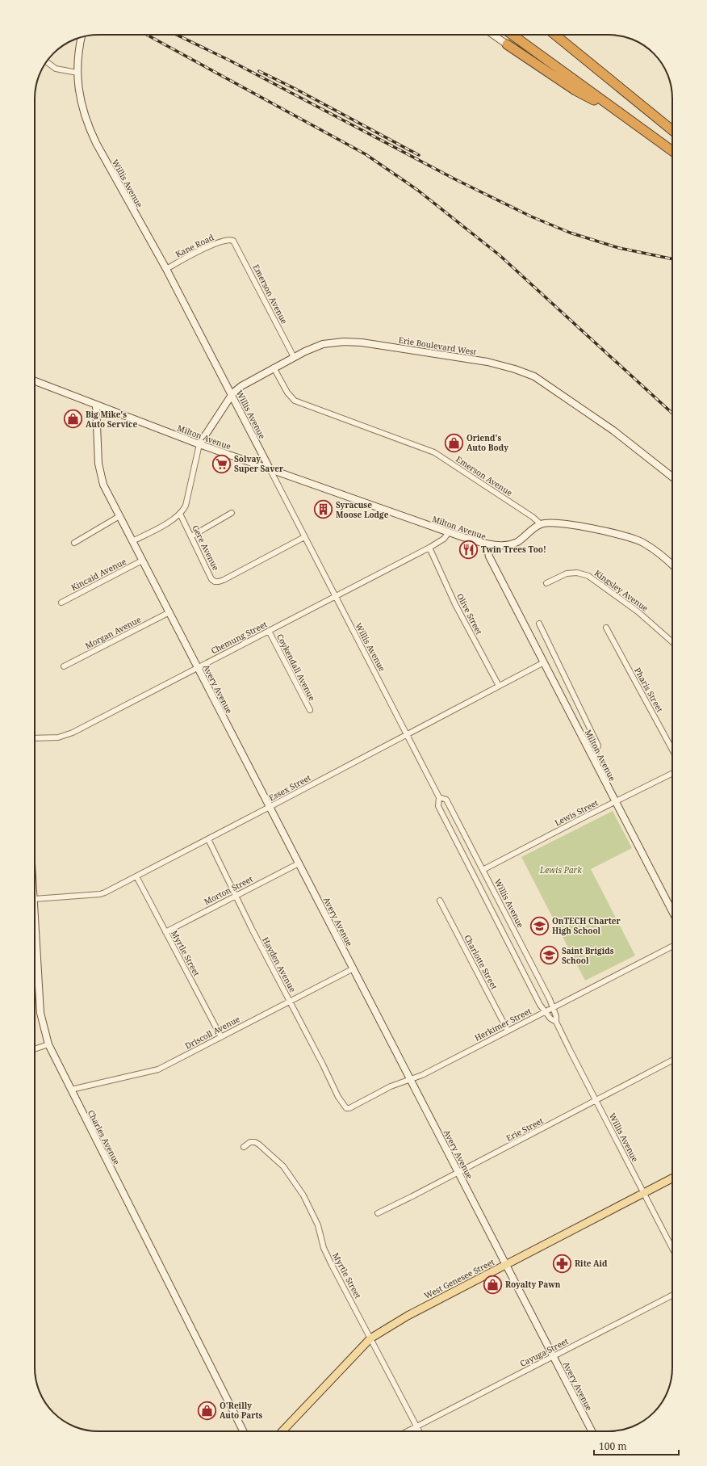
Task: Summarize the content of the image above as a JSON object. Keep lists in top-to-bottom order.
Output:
{
  "streets": {
    "main road": ["West Genesee Street"],
    "street": [
      "Willis Avenue",
      "Kane Road",
      "Emerson Avenue",
      "Erie Boulevard West",
      "Milton Avenue",
      "Gere Avenue",
      "Kincaid Avenue",
      "Kingsley Avenue",
      "Olive Street",
      "Morgan Avenue",
      "Chemung Street",
      "Coykendall Avenue",
      "Avery Avenue",
      "Pharis Street",
      "Essex Street",
      "Lewis Street",
      "Morton Street",
      "Myrtle Street",
      "Charlotte Street",
      "Hayden Avenue",
      "Herkimer Street",
      "Driscoll Avenue",
      "Erie Street",
      "Charles Avenue",
      "Cayuga Street"
    ]
  },
  "crossings": [
    ["Willis Avenue", "Kane Road"],
    ["Willis Avenue", "Erie Boulevard West"],
    ["Willis Avenue", "Milton Avenue"],
    ["Willis Avenue", "Gere Avenue"],
    ["Willis Avenue", "Chemung Street"],
    ["Willis Avenue", "Essex Street"],
    ["Willis Avenue", "Lewis Street"],
    ["Willis Avenue", "Herkimer Street"],
    ["Willis Avenue", "Erie Street"],
    ["Willis Avenue", "West Genesee Street"],
    ["Kane Road", "Emerson Avenue"],
    ["Emerson Avenue", "Erie Boulevard West"],
    ["Erie Boulevard West", "Milton Avenue"],
    ["Milton Avenue", "Chemung Street"],
    ["Milton Avenue", "Avery Avenue"],
    ["Milton Avenue", "Essex Street"],
    ["Milton Avenue", "Lewis Street"],
    ["Kincaid Avenue", "Avery Avenue"],
    ["Olive Street", "Chemung Street"],
    ["Olive Street", "Essex Street"],
    ["Morgan Avenue", "Avery Avenue"],
    ["Chemung Street", "Coykendall Avenue"],
    ["Chemung Street", "Avery Avenue"],
    ["Avery Avenue", "Essex Street"],
    ["Avery Avenue", "Morton Street"],
    ["Avery Avenue", "Herkimer Street"],
    ["Avery Avenue", "Driscoll Avenue"],
    ["Avery Avenue", "Erie Street"],
    ["Avery Avenue", "West Genesee Street"],
    ["Avery Avenue", "Cayuga Street"],
    ["Essex Street", "Myrtle Street"],
    ["Essex Street", "Hayden Avenue"],
    ["Morton Street", "Myrtle Street"],
    ["Morton Street", "Hayden Avenue"],
    ["Myrtle Street", "Driscoll Avenue"],
    ["Myrtle Street", "West Genesee Street"],
    ["Myrtle Street", "Cayuga Street"],
    ["Charlotte Street", "Herkimer Street"],
    ["Hayden Avenue", "Herkimer Street"],
    ["Hayden Avenue", "Driscoll Avenue"],
    ["Driscoll Avenue", "Charles Avenue"]
  ],
  "parks": ["Lewis Park"],
  "places": {
    "shop": [
      "Big Mike's Auto Service",
      "Oriend's Auto Body",
      "Royalty Pawn",
      "O'Reilly Auto Parts"
    ],
    "supermarket": ["Solvay Super Saver"],
    "building": ["Syracuse Moose Lodge"],
    "restaurant": ["Twin Trees Too!"],
    "school or university": ["OnTECH Charter High School", "Saint Brigids School"],
    "pharmacy": ["Rite Aid"]
  },
  "scale_bar": "100 m"
}
